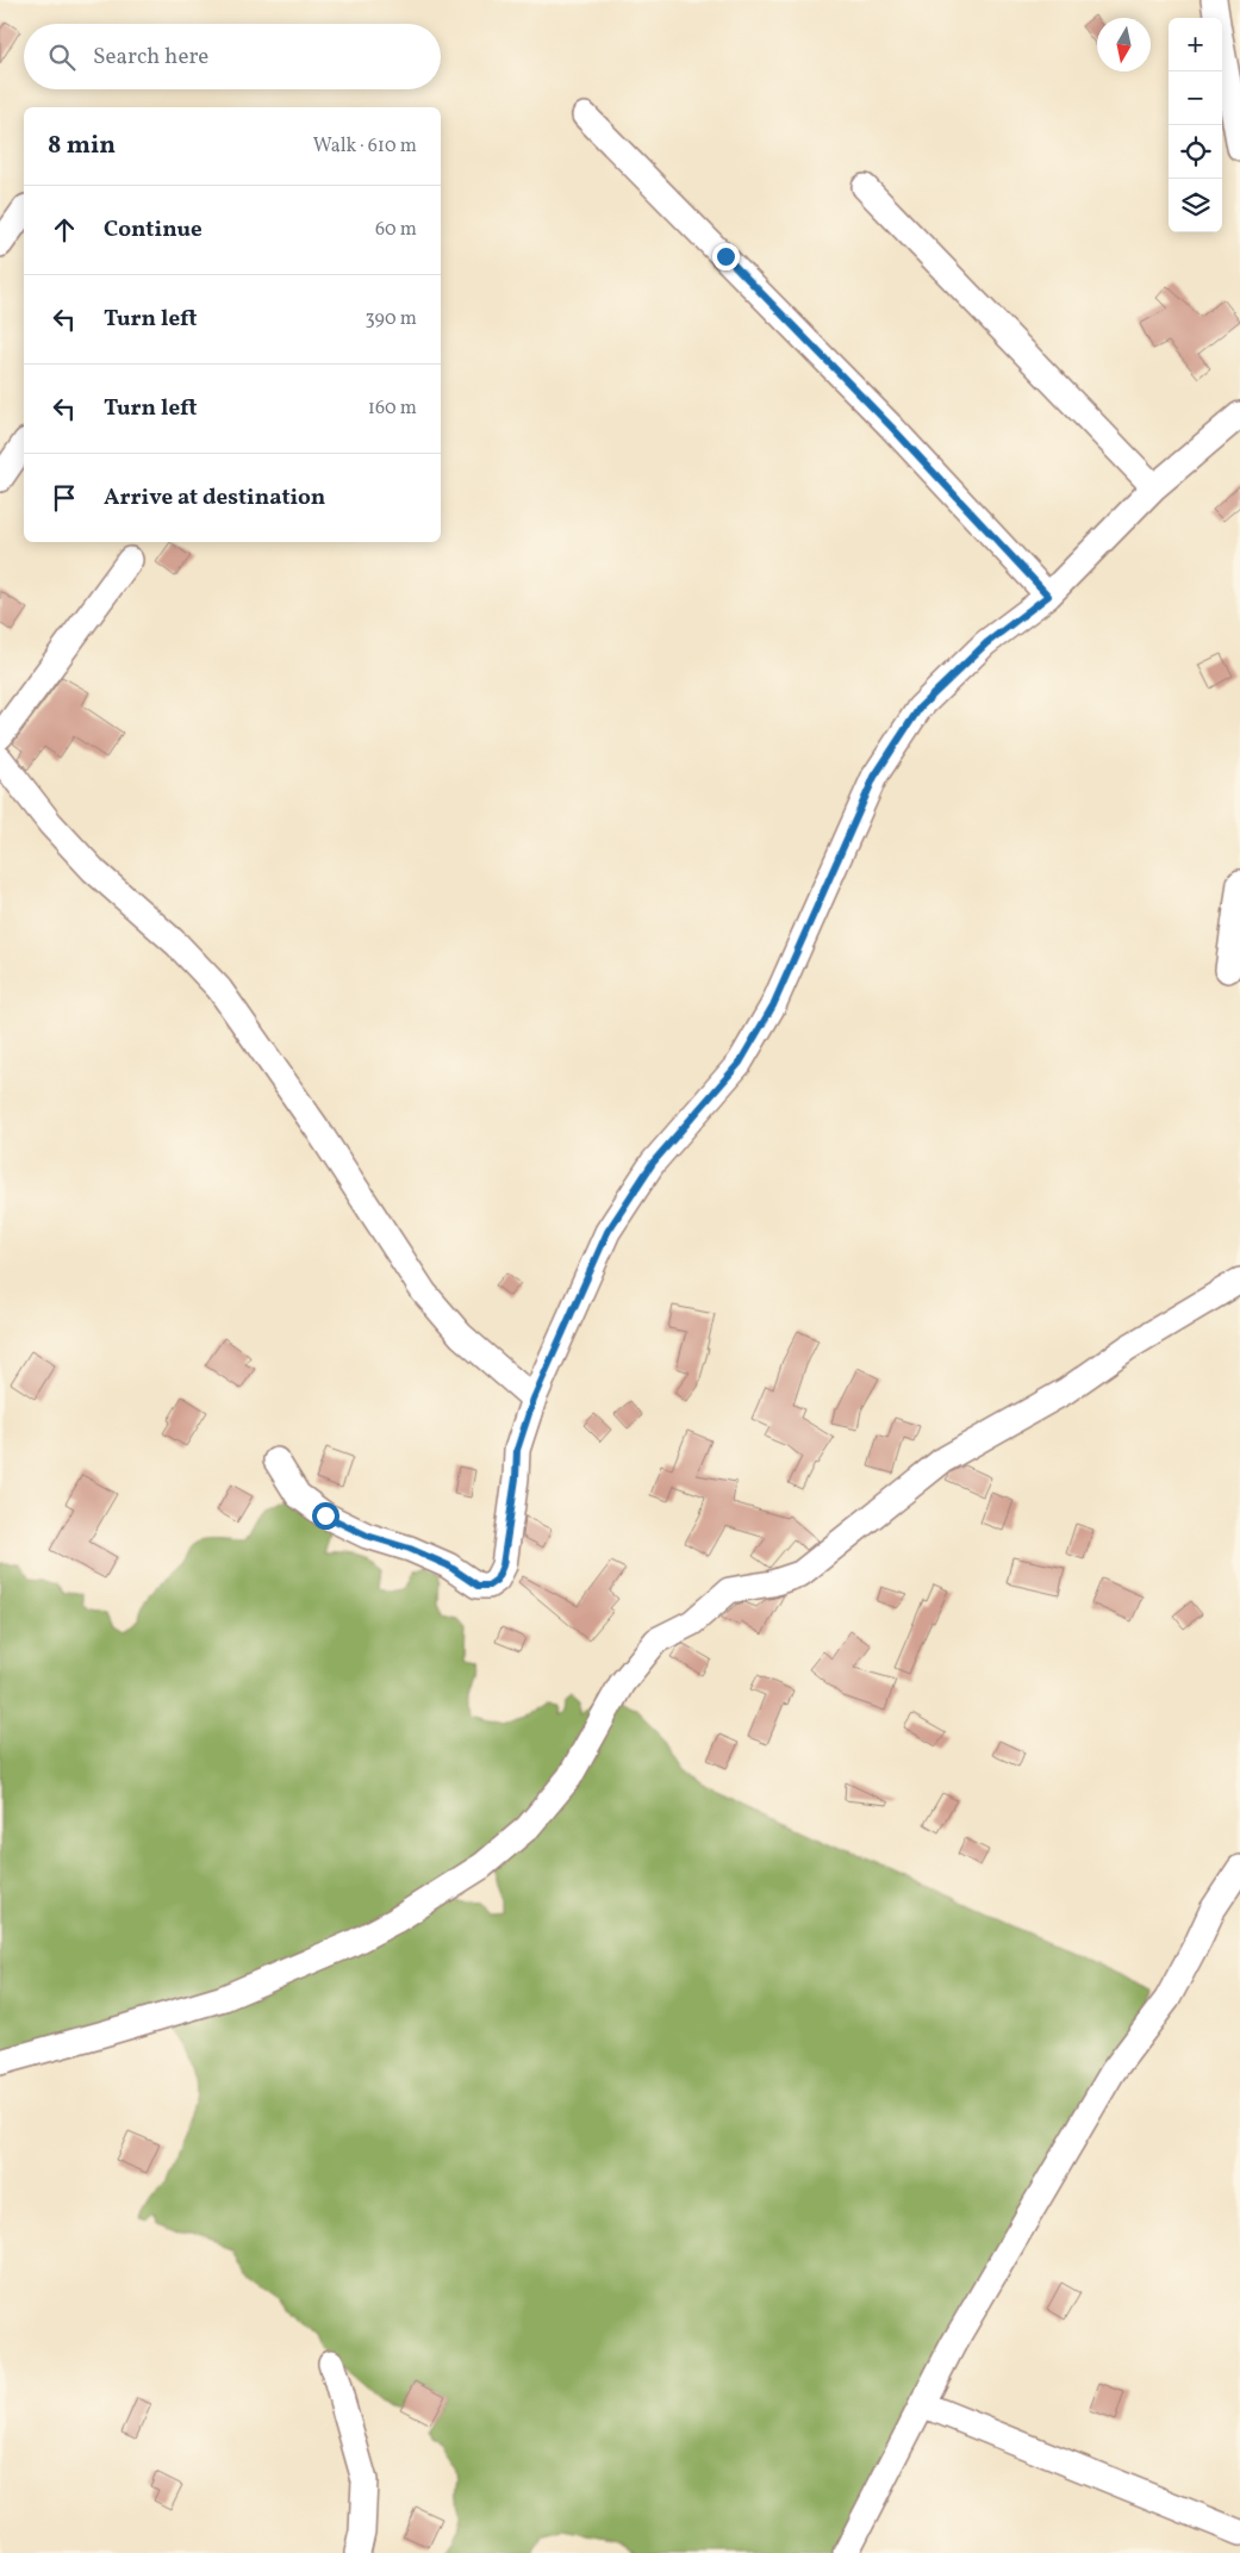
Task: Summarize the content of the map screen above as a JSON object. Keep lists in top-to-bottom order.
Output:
{
  "north": "bottom",
  "page": {
    "map_buttons": ["+", "−"],
    "search": "Search here",
    "heading": ["8 min", "Walk · 610 m"],
    "list": [
      ["Continue", "60 m"],
      ["Turn left", "390 m"],
      ["Turn left", "160 m"],
      "Arrive at destination"
    ]
  }
}
